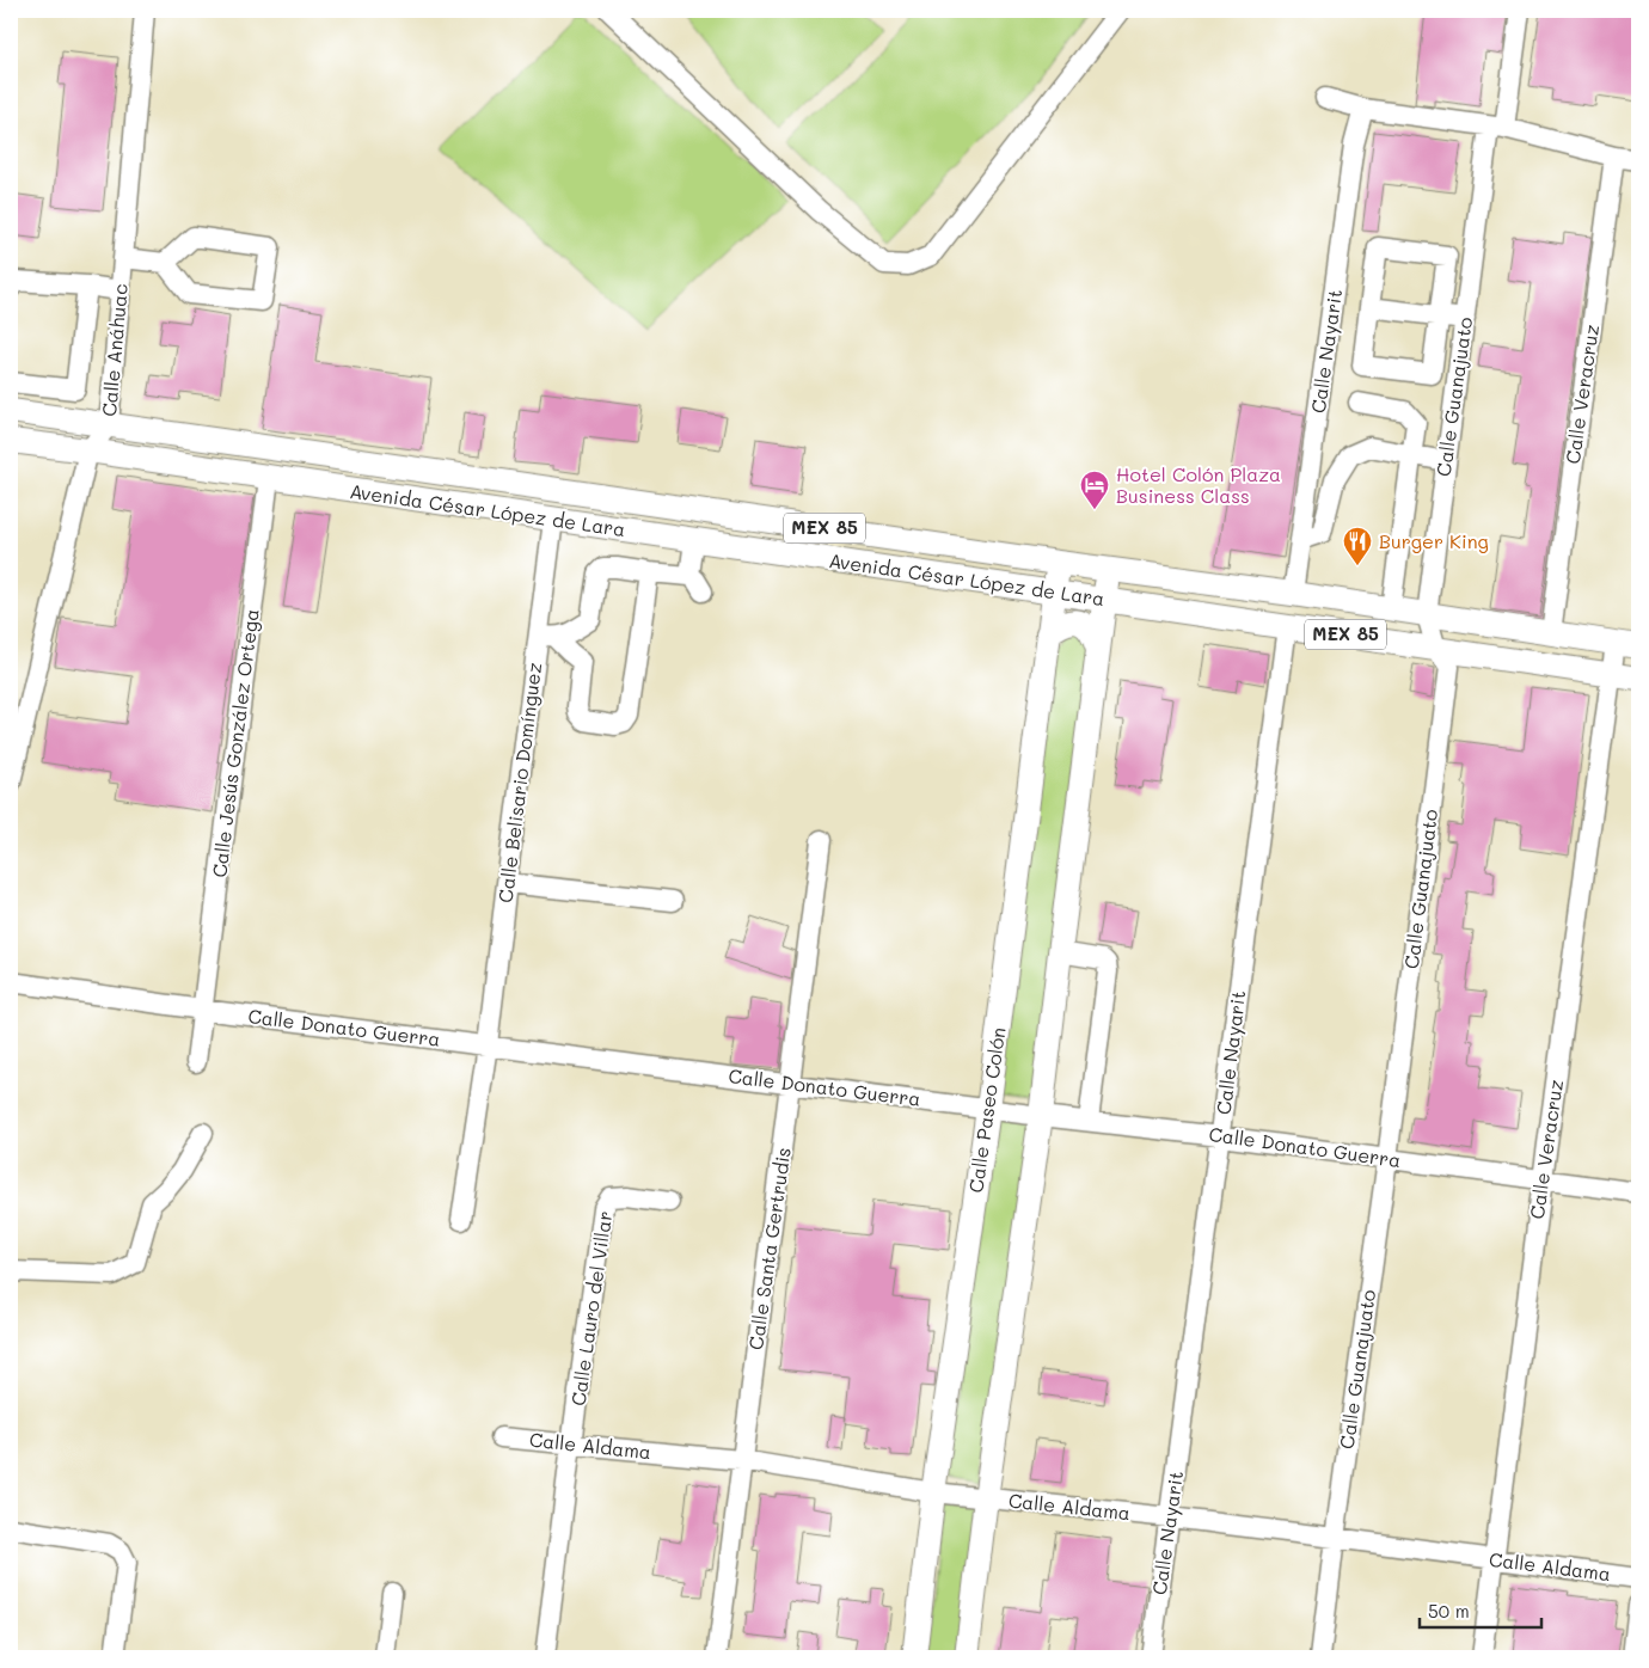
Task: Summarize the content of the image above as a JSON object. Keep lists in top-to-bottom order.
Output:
{
  "streets": {
    "main road": ["Avenida César López de Lara", "MEX 85", "Calle Paseo Colón"],
    "street": [
      "Calle Anáhuac",
      "Calle Nayarit",
      "Calle Veracruz",
      "Calle Guanajuato",
      "Calle Jesús González Ortega",
      "Calle Belisario Domínguez",
      "Calle Donato Guerra",
      "Calle Santa Gertrudis",
      "Calle Lauro del Villar",
      "Calle Aldama"
    ]
  },
  "crossings": [
    ["Calle Anáhuac", "Avenida César López de Lara"],
    ["Calle Nayarit", "Avenida César López de Lara"],
    ["Calle Nayarit", "Calle Donato Guerra"],
    ["Calle Nayarit", "Calle Aldama"],
    ["Calle Veracruz", "Avenida César López de Lara"],
    ["Calle Veracruz", "Calle Donato Guerra"],
    ["Calle Veracruz", "Calle Aldama"],
    ["Calle Guanajuato", "Avenida César López de Lara"],
    ["Calle Guanajuato", "Calle Donato Guerra"],
    ["Calle Guanajuato", "Calle Aldama"],
    ["Avenida César López de Lara", "Calle Jesús González Ortega"],
    ["Avenida César López de Lara", "Calle Belisario Domínguez"],
    ["Avenida César López de Lara", "Calle Paseo Colón"],
    ["Calle Jesús González Ortega", "Calle Donato Guerra"],
    ["Calle Belisario Domínguez", "Calle Donato Guerra"],
    ["Calle Donato Guerra", "Calle Paseo Colón"],
    ["Calle Donato Guerra", "Calle Santa Gertrudis"],
    ["Calle Paseo Colón", "Calle Aldama"],
    ["Calle Santa Gertrudis", "Calle Aldama"],
    ["Calle Lauro del Villar", "Calle Aldama"]
  ],
  "places": {
    "hotel": ["Hotel Colón Plaza Business Class"],
    "restaurant": ["Burger King"]
  },
  "scale_bar": "50 m"
}
